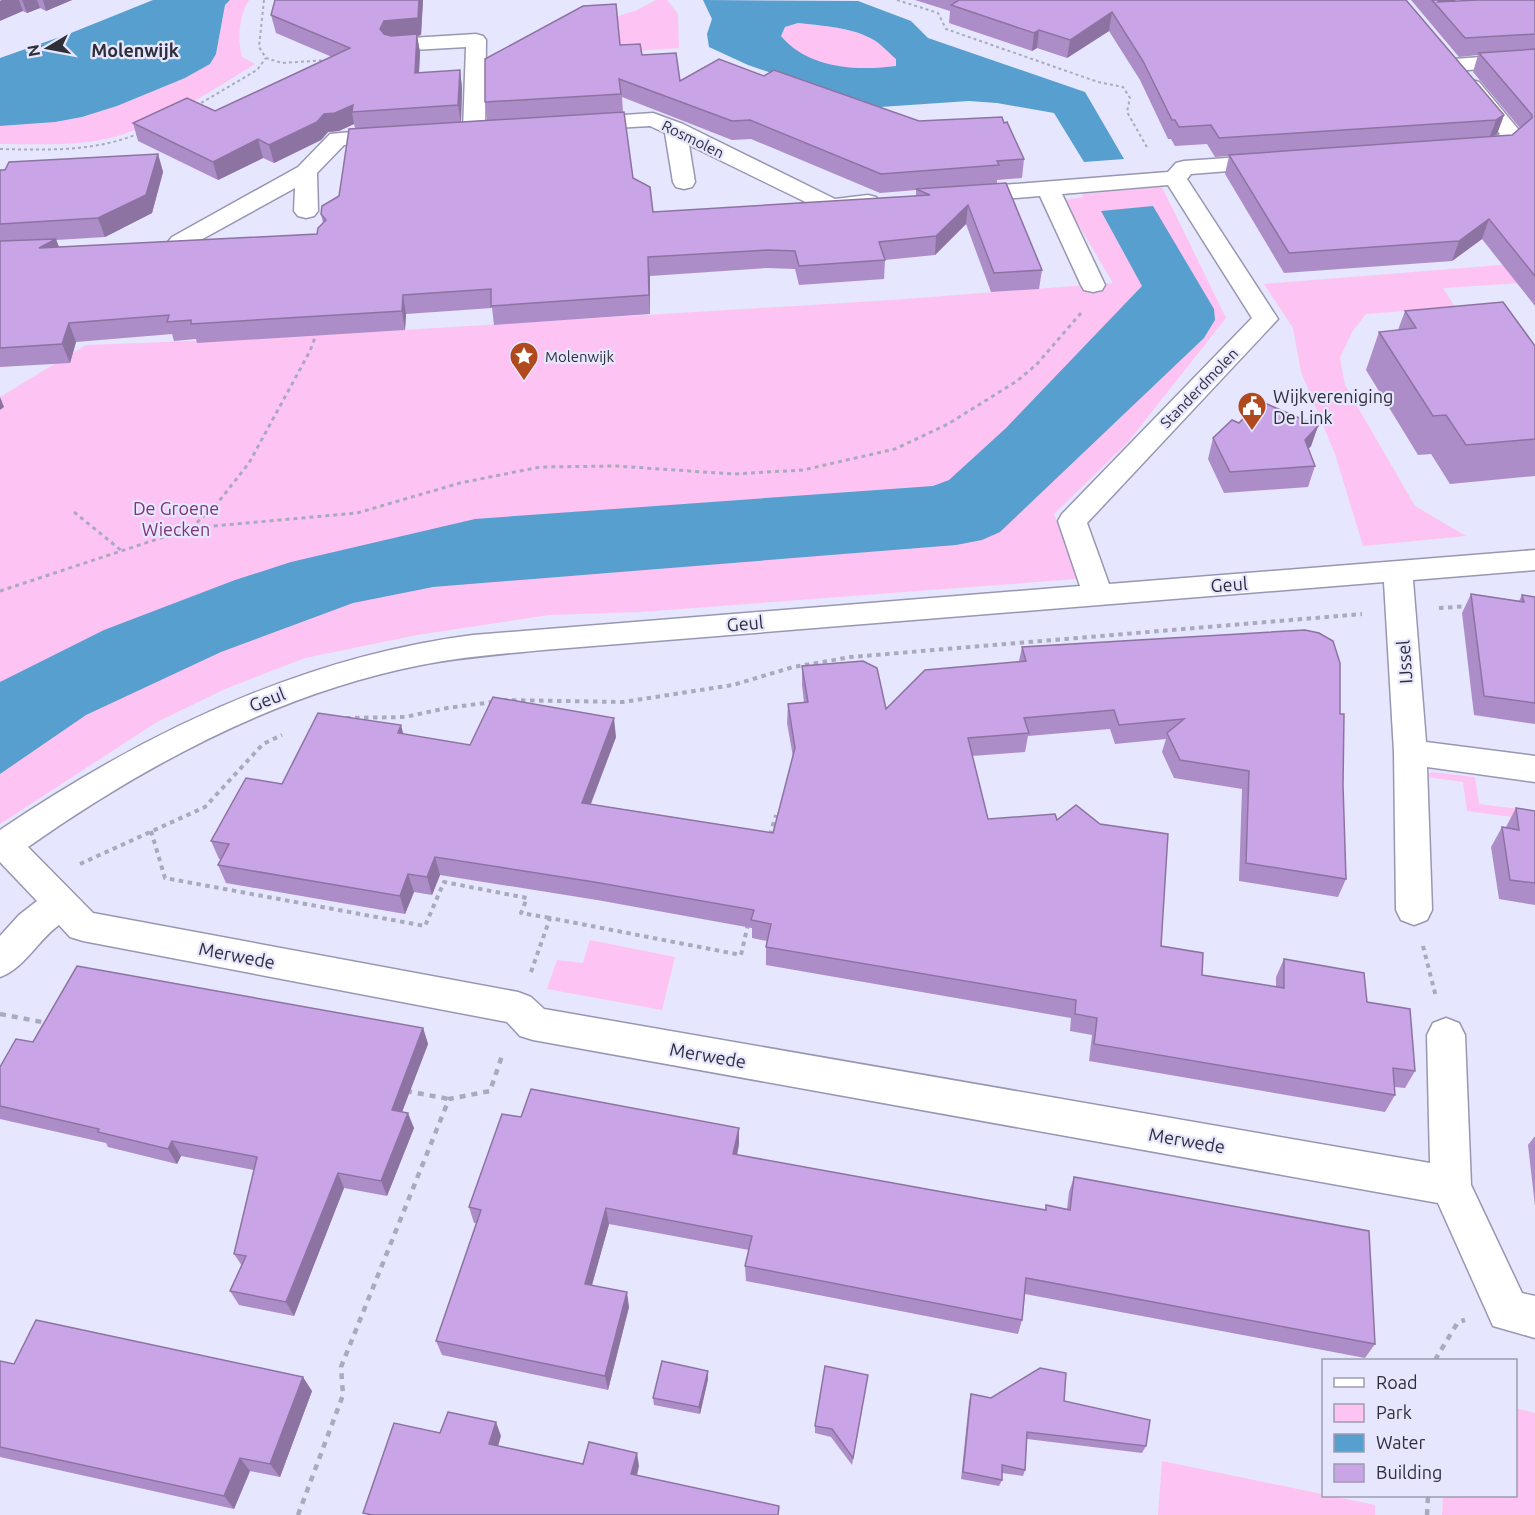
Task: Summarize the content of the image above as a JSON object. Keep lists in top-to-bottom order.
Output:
{
  "streets": {
    "street": [
      "Rosmolen",
      "Standerdmolen",
      "Geul",
      "IJssel",
      "Merwede"
    ]
  },
  "crossings": [
    ["Standerdmolen", "Geul"],
    ["Geul", "IJssel"],
    ["Geul", "Merwede"]
  ],
  "districts": ["Molenwijk"],
  "parks": ["De Groene Wiecken"],
  "places": {
    "place": ["Molenwijk"],
    "public building": ["Wijkvereniging De Link"]
  },
  "legend": [
    "Road",
    "Park",
    "Water",
    "Building"
  ],
  "north": "left"
}
